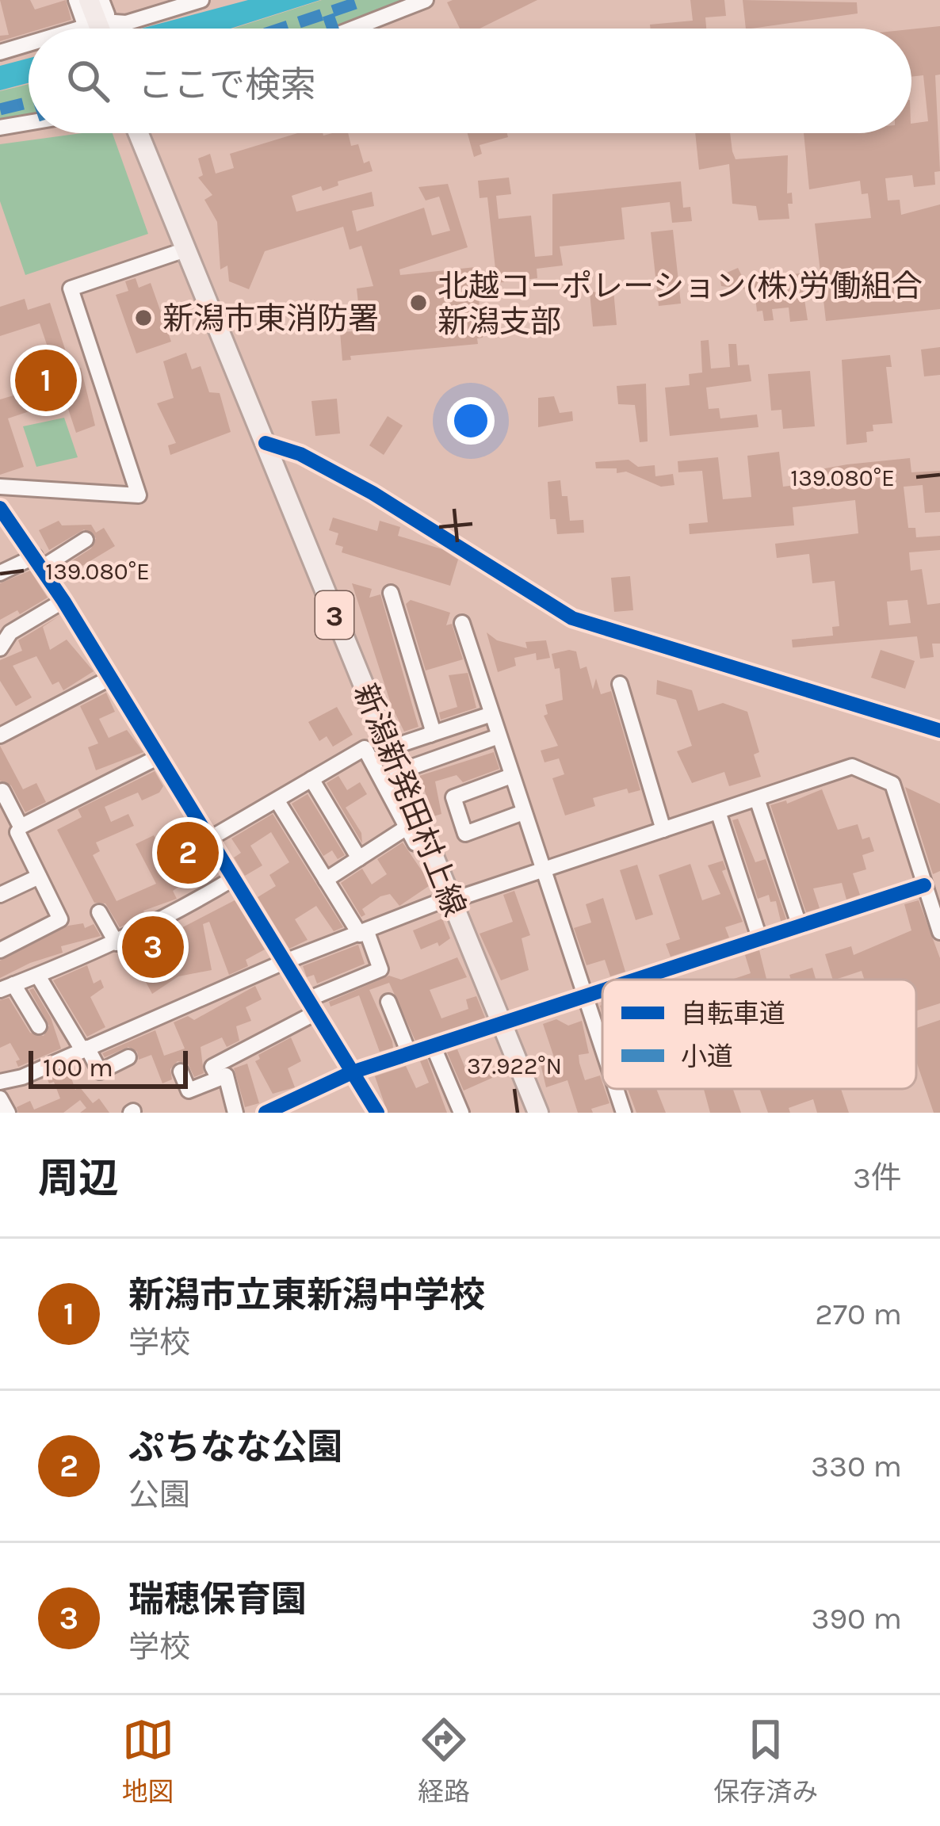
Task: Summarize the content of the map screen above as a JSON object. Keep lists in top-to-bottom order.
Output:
{
  "streets": {
    "main road": ["3", "新潟新発田村上線"]
  },
  "places": ["北越コーポレーション(株)労働組合 新潟支部", "新潟市東消防署"],
  "legend": ["自転車道", "小道"],
  "scale_bar": "100 m",
  "page": {
    "search": "ここで検索",
    "pins": ["1", "2", "3"],
    "scale": "100 m",
    "heading": ["周辺", "3件"],
    "list": [
      {
        "mark": "1",
        "name": "新潟市立東新潟中学校",
        "note": "学校",
        "value": "270 m"
      },
      {
        "mark": "2",
        "name": "ぷちなな公園",
        "note": "公園",
        "value": "330 m"
      },
      {
        "mark": "3",
        "name": "瑞穂保育園",
        "note": "学校",
        "value": "390 m"
      }
    ],
    "nav": ["地図", "経路", "保存済み"]
  },
  "coordinates": ["139.080°E", "37.922°N"]
}
